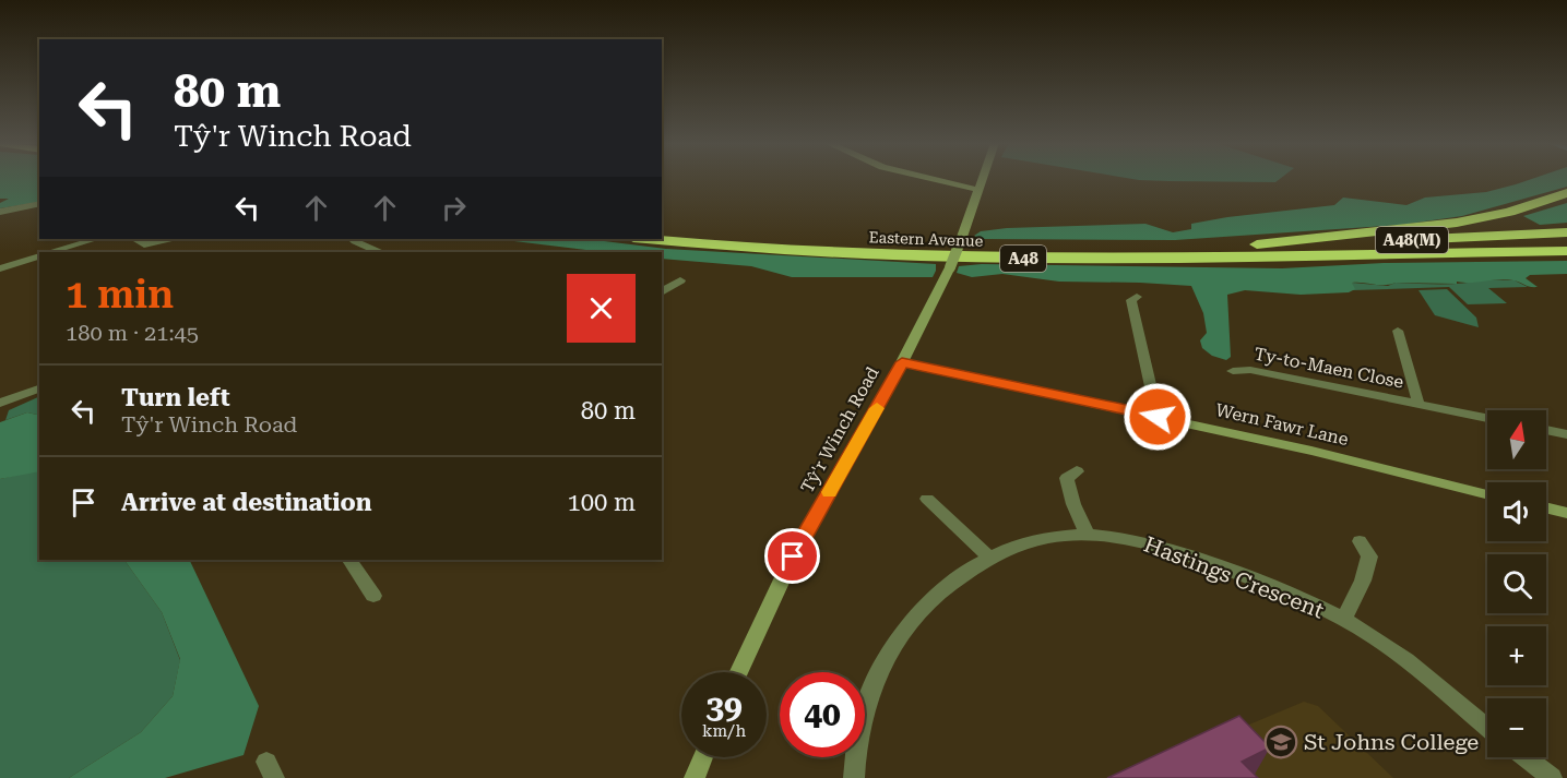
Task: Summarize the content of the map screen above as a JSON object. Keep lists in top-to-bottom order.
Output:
{
  "streets": {
    "highway": ["Eastern Avenue", "A48(M)", "A48"],
    "main road": ["Wern Fawr Lane", "Tŷ'r Winch Road"],
    "street": ["Ty-to-Maen Close", "Hastings Crescent"]
  },
  "crossings": [
    ["Eastern Avenue", "A48(M)"],
    ["Eastern Avenue", "A48"],
    ["A48(M)", "A48"],
    ["Wern Fawr Lane", "Tŷ'r Winch Road"]
  ],
  "places": {
    "school or university": ["St Johns College"]
  },
  "north": "top",
  "page": {
    "turn": ["80 m", "Tŷ'r Winch Road"],
    "heading": ["1 min", "180 m · 21:45"],
    "list": [
      {
        "name": "Turn left",
        "note": "Tŷ'r Winch Road",
        "value": "80 m"
      },
      {
        "name": "Arrive at destination",
        "value": "100 m"
      }
    ],
    "map_buttons": ["+", "−"],
    "speed": "39 km/h",
    "limit": "40"
  }
}
